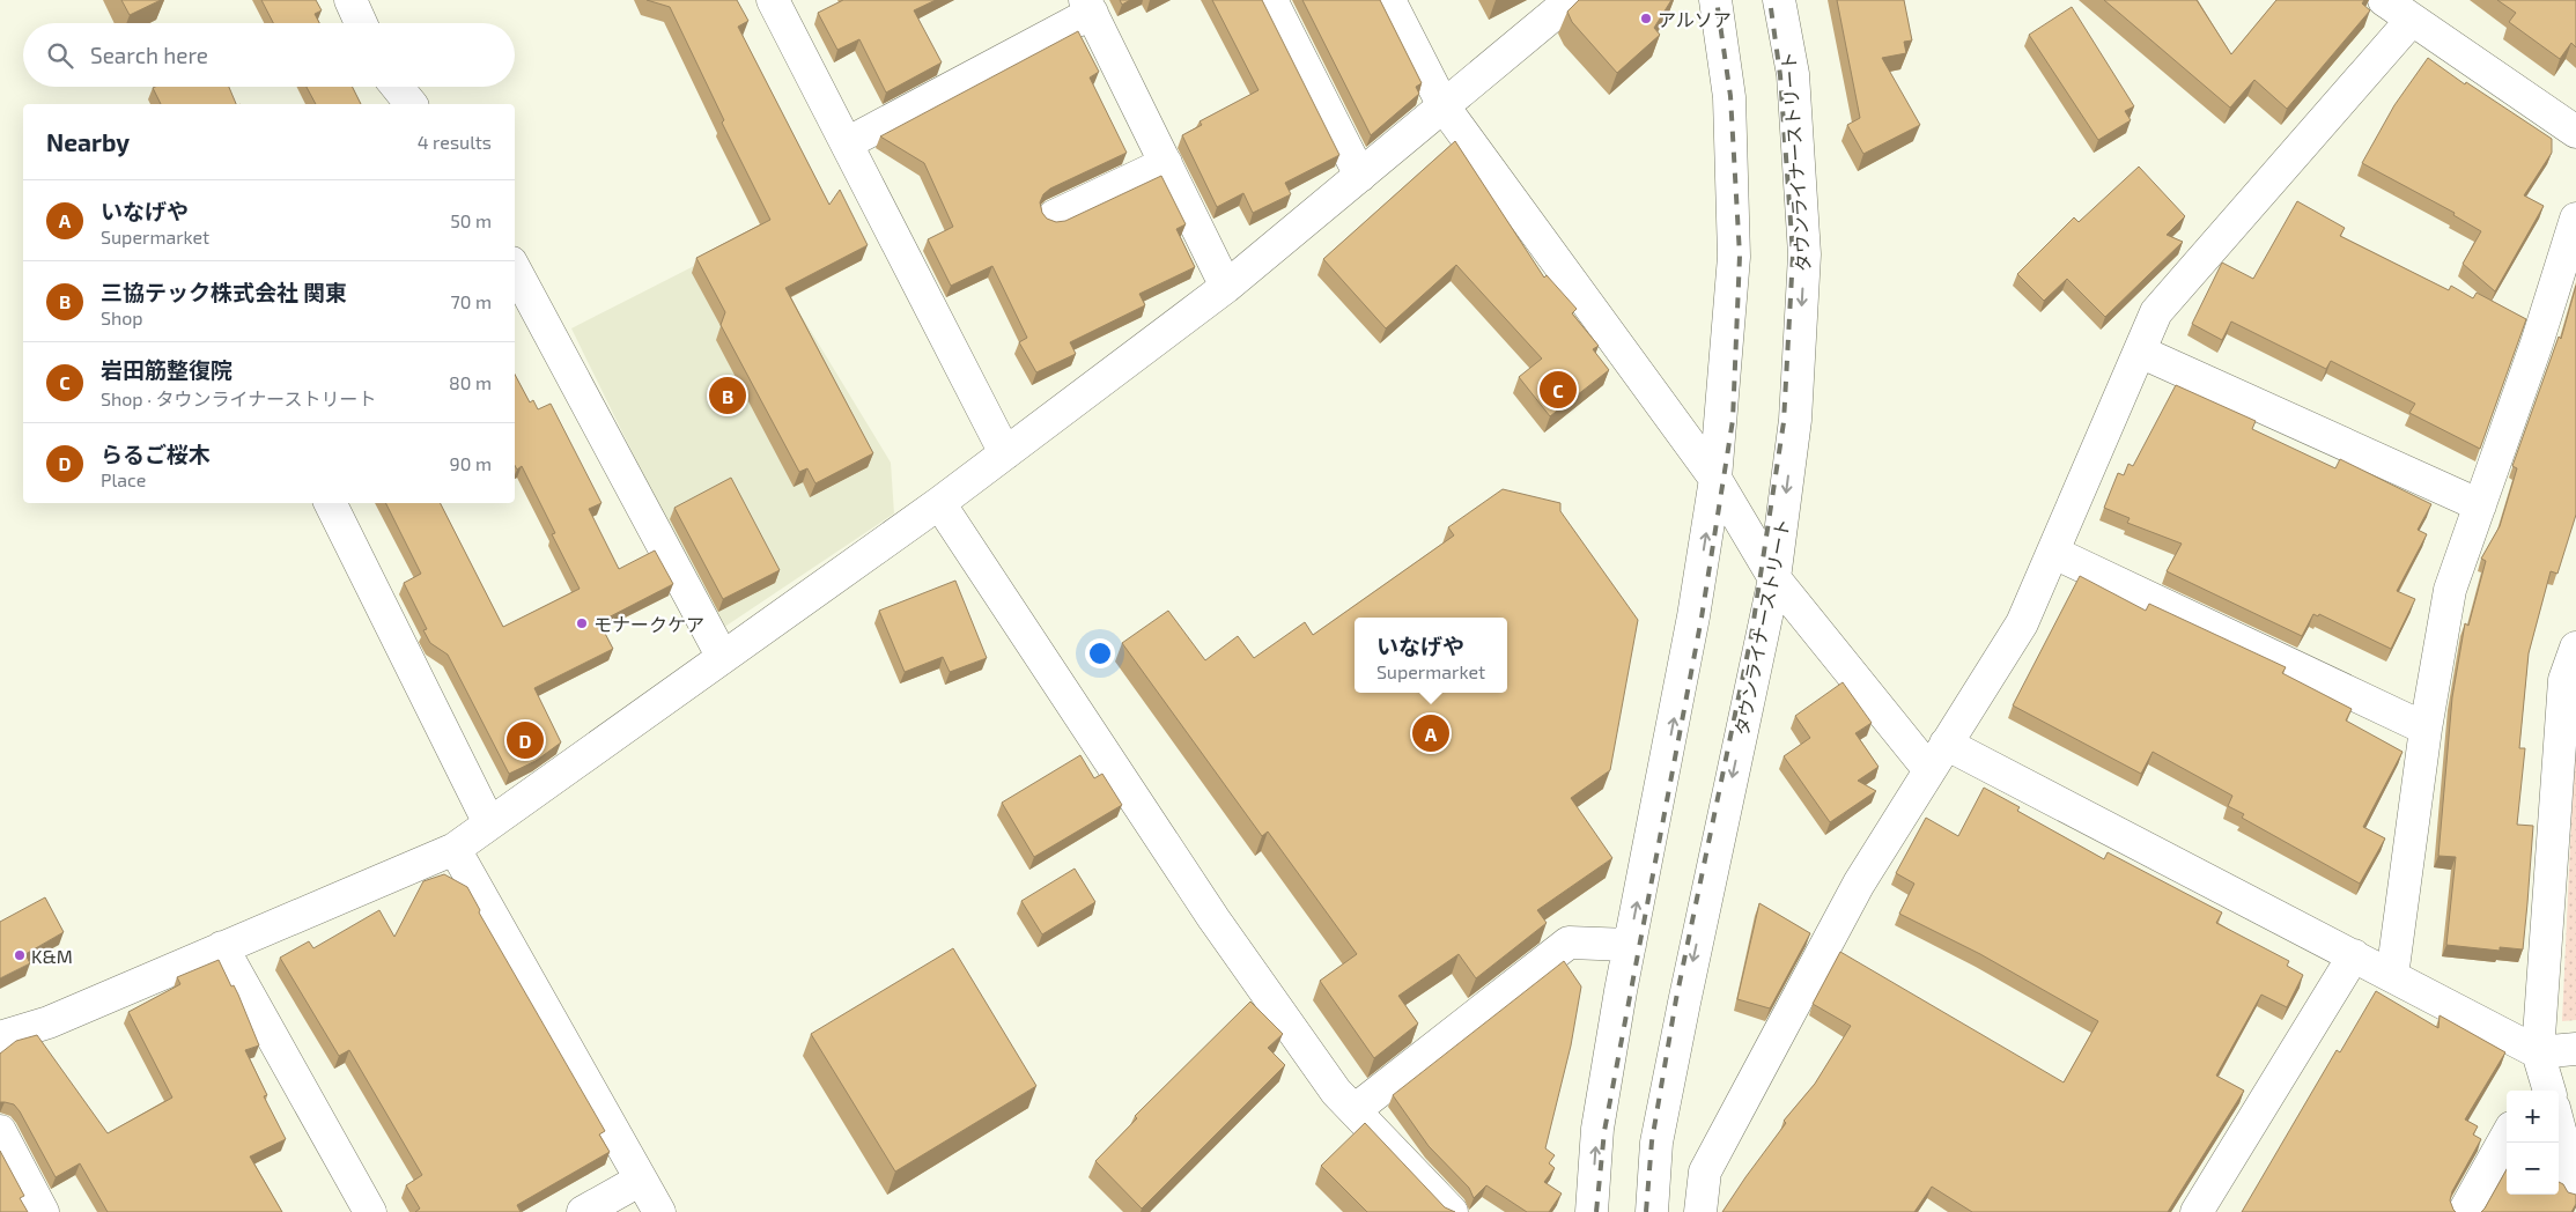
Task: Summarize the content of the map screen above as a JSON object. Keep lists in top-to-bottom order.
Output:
{
  "streets": {
    "street": ["タウンライナーストリート"]
  },
  "places": ["アルソア", "モナークケア", "K&M"],
  "page": {
    "search": "Search here",
    "heading": ["Nearby", "4 results"],
    "list": [
      {
        "mark": "A",
        "name": "いなげや",
        "note": "Supermarket",
        "value": "50 m"
      },
      {
        "mark": "B",
        "name": "三協テック株式会社 関東",
        "note": "Shop",
        "value": "70 m"
      },
      {
        "mark": "C",
        "name": "岩田筋整復院",
        "note": "Shop · タウンライナーストリート",
        "value": "80 m"
      },
      {
        "mark": "D",
        "name": "らるご桜木",
        "note": "Place",
        "value": "90 m"
      }
    ],
    "pins": [
      "C",
      "B",
      "A",
      "D"
    ],
    "popup": ["いなげや", "Supermarket"],
    "map_buttons": ["+", "−"]
  }
}
